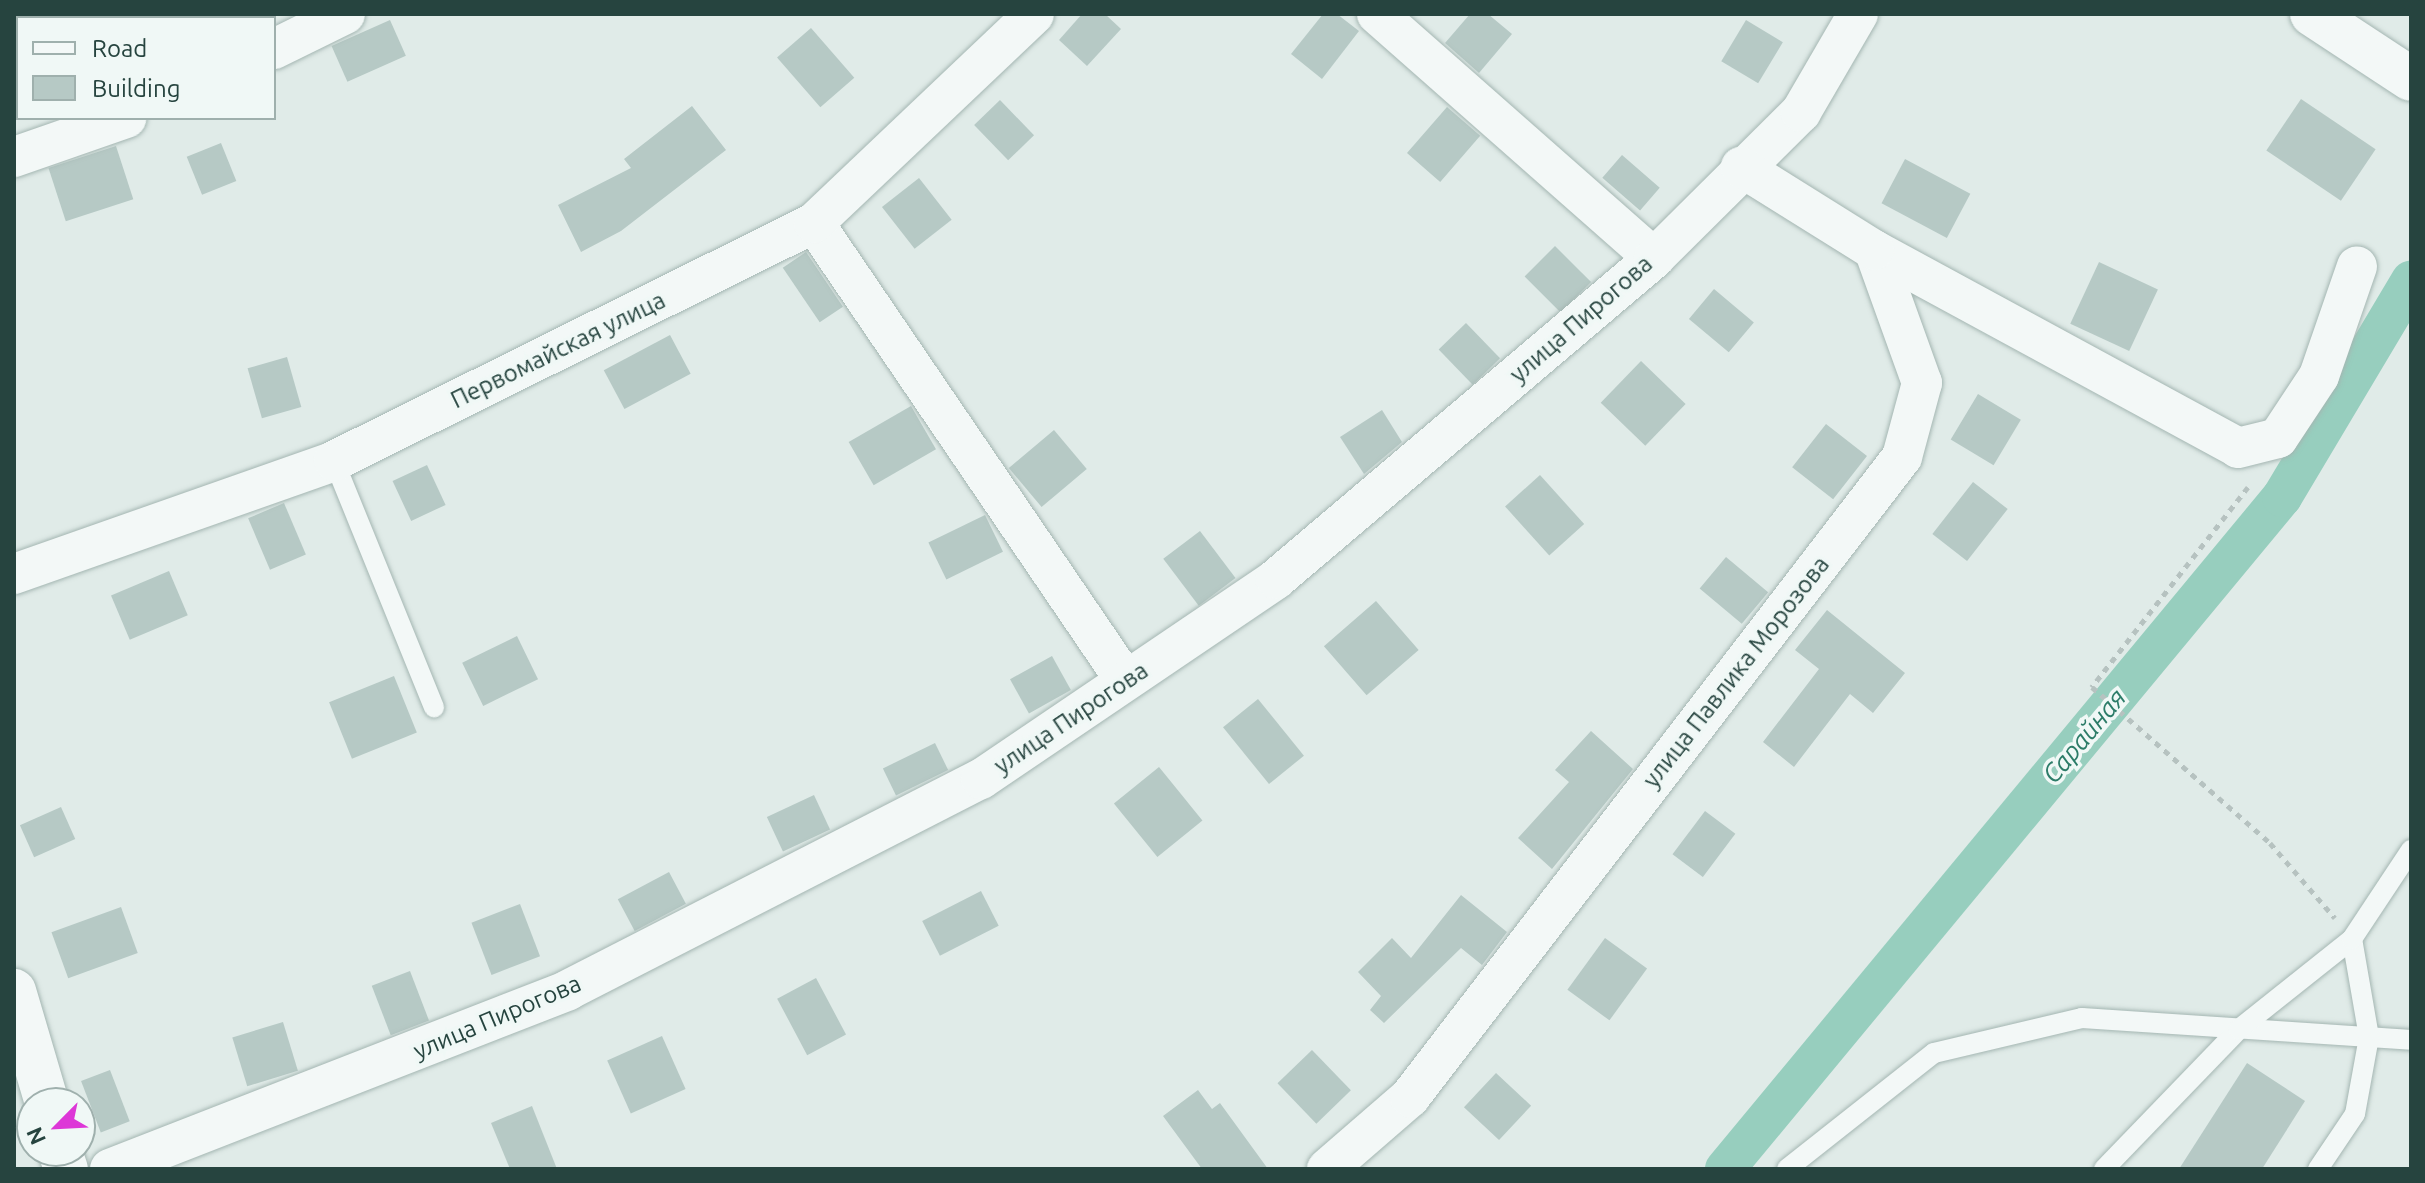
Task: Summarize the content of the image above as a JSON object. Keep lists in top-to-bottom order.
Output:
{
  "streets": {
    "street": ["улица Пирогова", "Первомайская улица", "улица Павлика Морозова"]
  },
  "water": ["Сарайная"],
  "legend": ["Road", "Building"],
  "north": "bottom left"
}
